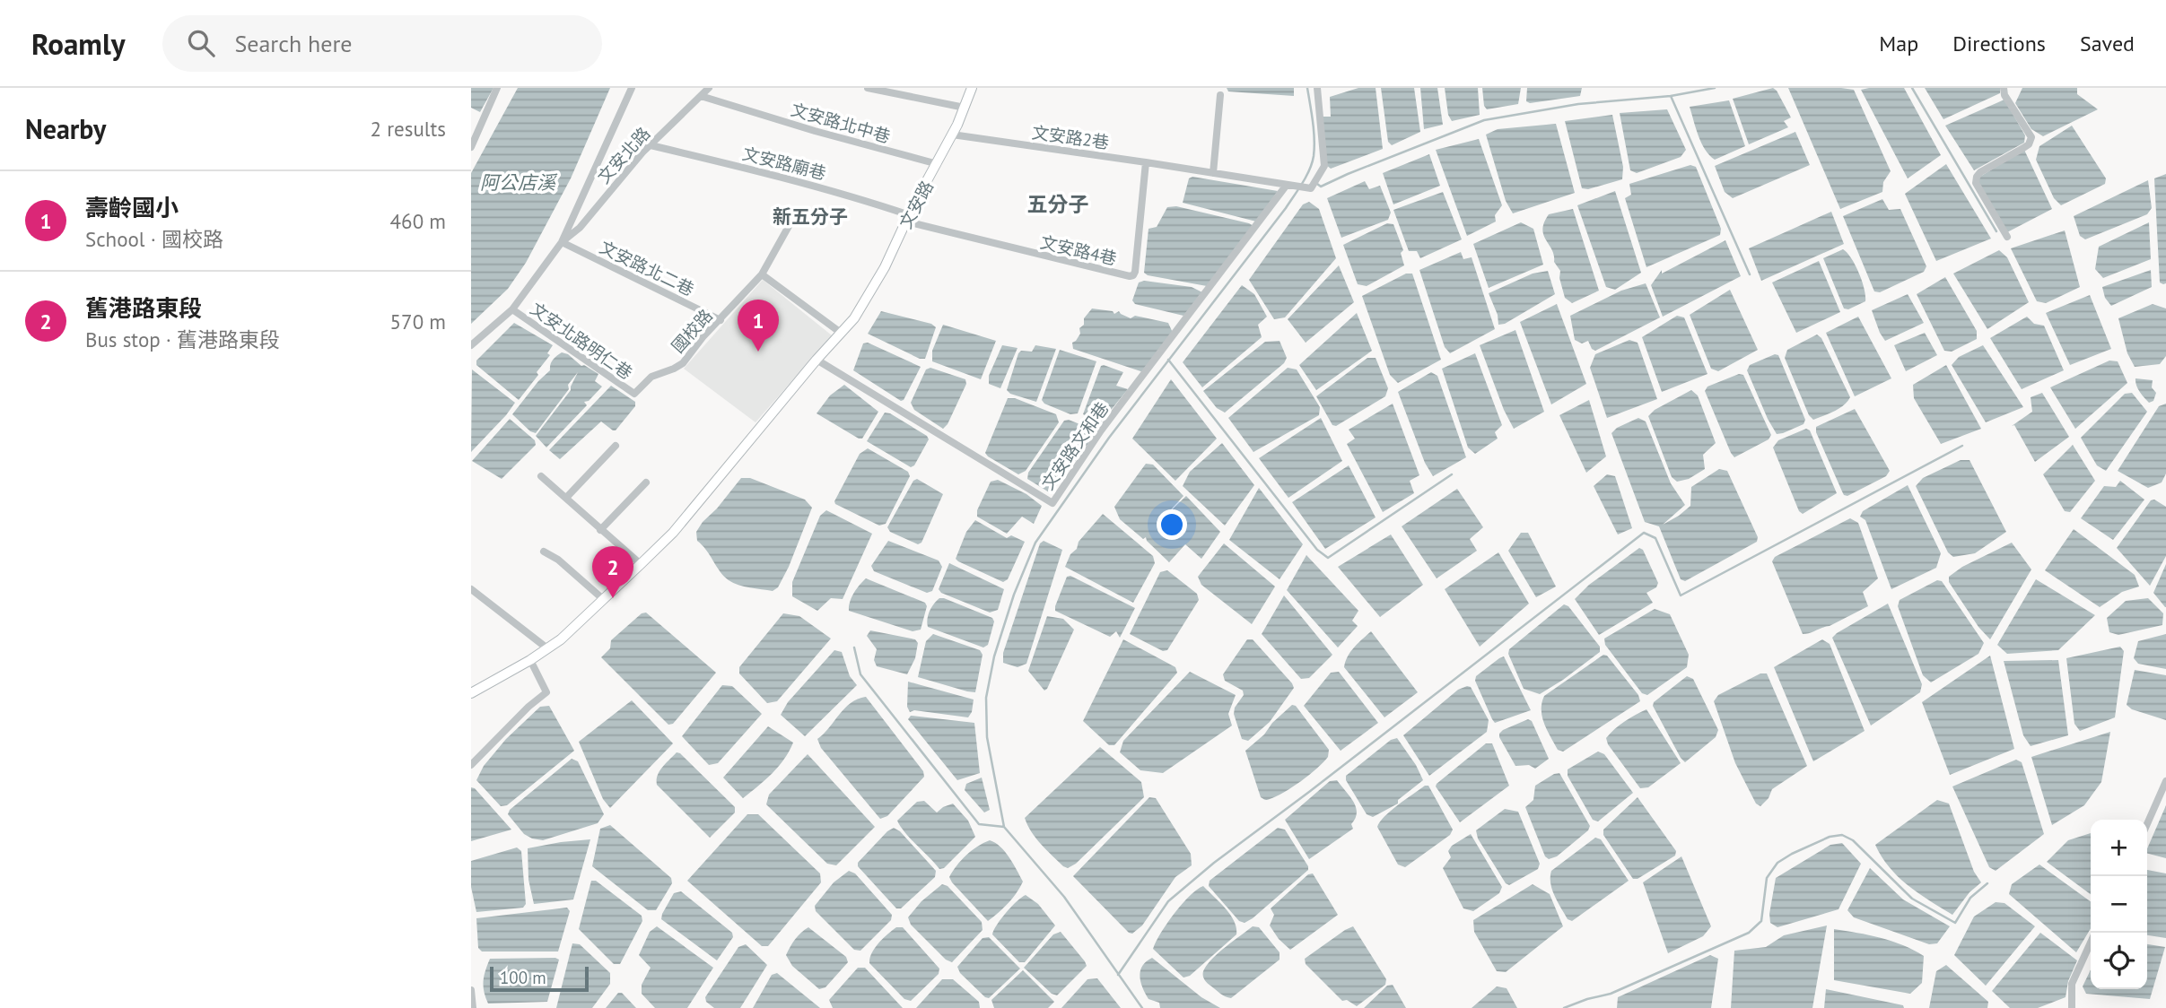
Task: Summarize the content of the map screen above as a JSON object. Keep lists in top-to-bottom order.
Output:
{
  "streets": {
    "street": [
      "文安路北中巷",
      "文安路2巷",
      "文安北路",
      "文安路廟巷",
      "文安路",
      "文安路4巷",
      "文安路北二巷",
      "國校路",
      "文安北路明仁巷",
      "文安路文和巷"
    ]
  },
  "crossings": [
    ["文安路北中巷", "文安北路"],
    ["文安路北中巷", "文安路"],
    ["文安路2巷", "文安路"],
    ["文安路2巷", "文安路4巷"],
    ["文安路2巷", "文安路文和巷"],
    ["文安北路", "文安路廟巷"],
    ["文安北路", "文安路北二巷"],
    ["文安路廟巷", "文安路"],
    ["文安路廟巷", "文安路4巷"],
    ["文安路", "文安路4巷"],
    ["文安路", "文安路文和巷"],
    ["文安路北二巷", "國校路"],
    ["國校路", "文安北路明仁巷"]
  ],
  "districts": ["五分子", "新五分子"],
  "water": ["阿公店溪"],
  "scale_bar": "100 m",
  "page": {
    "header": "Roamly",
    "search": "Search here",
    "nav": ["Map", "Directions", "Saved"],
    "heading": ["Nearby", "2 results"],
    "list": [
      {
        "mark": "1",
        "name": "壽齡國小",
        "note": "School · 國校路",
        "value": "460 m"
      },
      {
        "mark": "2",
        "name": "舊港路東段",
        "note": "Bus stop · 舊港路東段",
        "value": "570 m"
      }
    ],
    "pins": ["1", "2"],
    "map_buttons": ["+", "−"],
    "scale": "100 m"
  }
}
